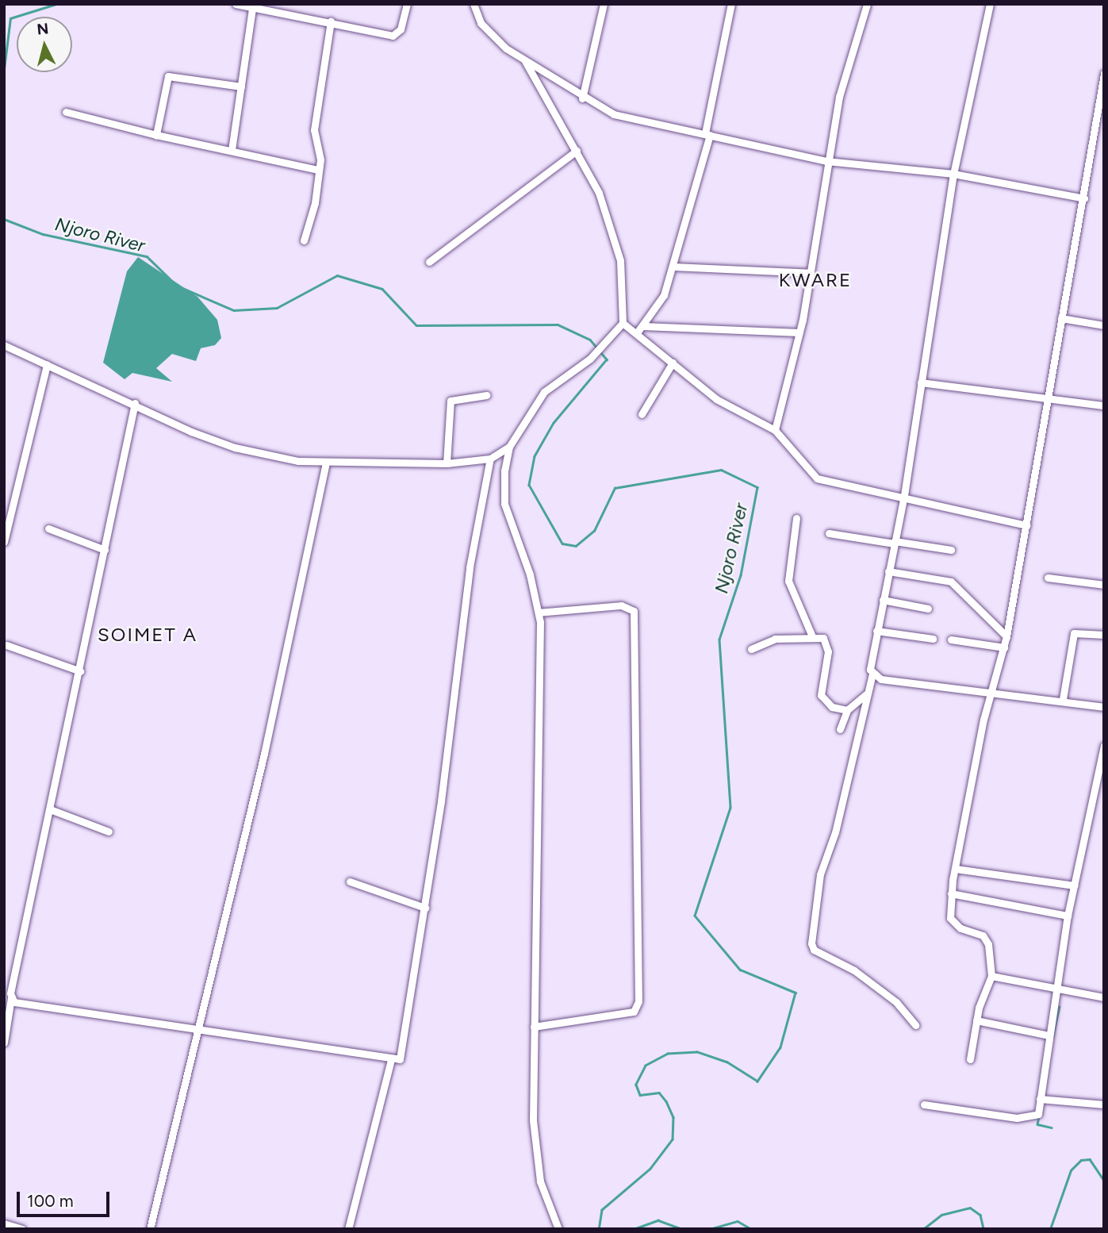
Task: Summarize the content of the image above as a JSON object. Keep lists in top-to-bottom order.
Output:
{
  "districts": ["KWARE", "SOIMET A"],
  "water": ["Njoro River"],
  "scale_bar": "100 m",
  "north": "top"
}
